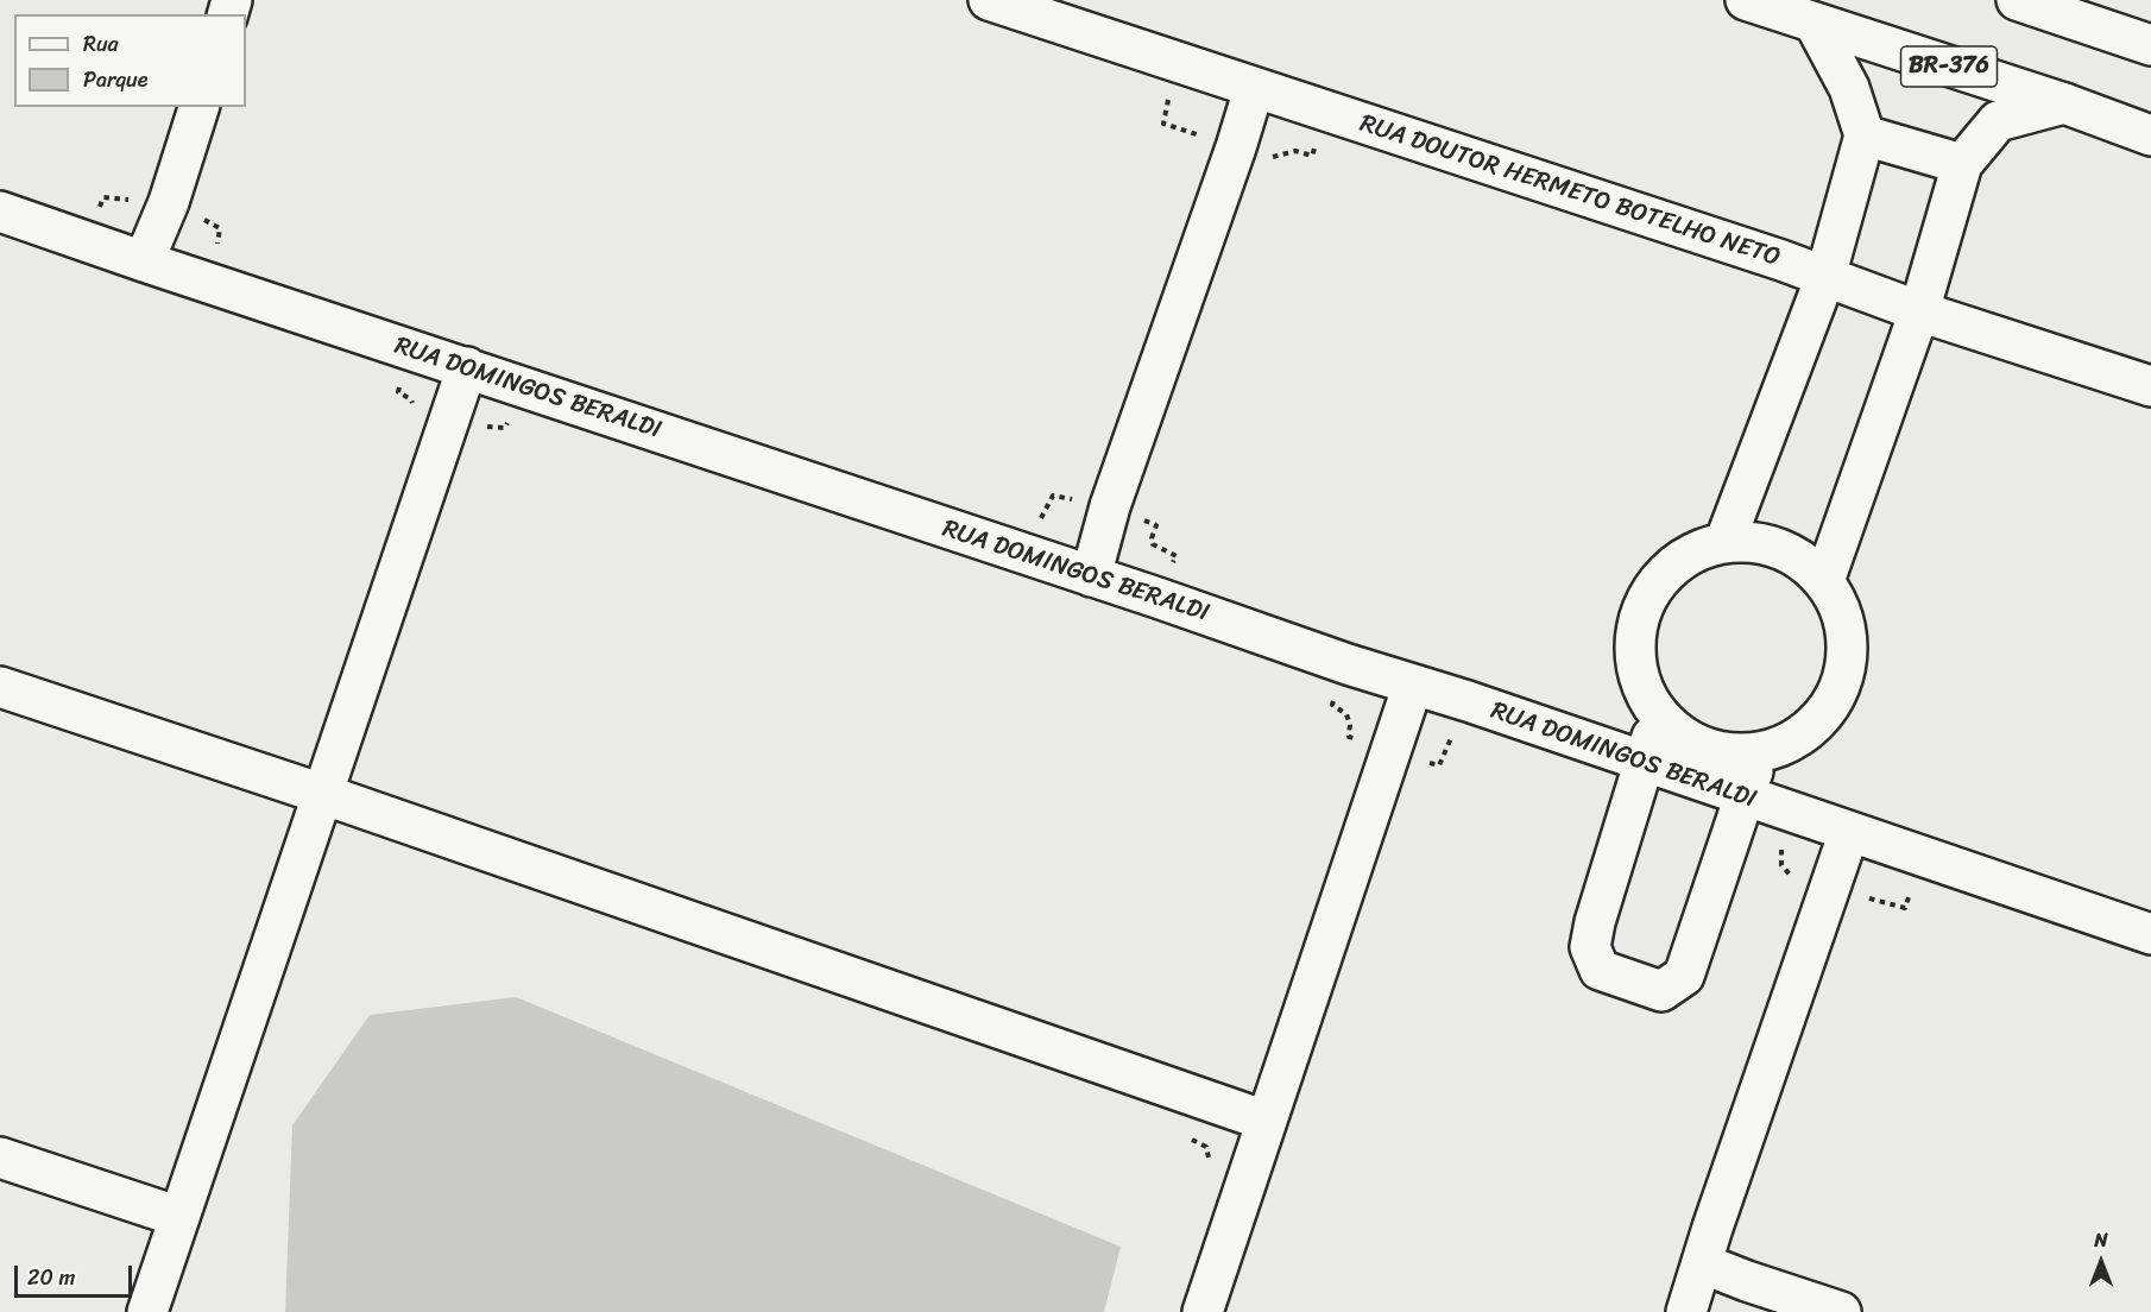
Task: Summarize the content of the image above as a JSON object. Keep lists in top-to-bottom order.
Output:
{
  "streets": {
    "main road": ["BR-376", "RUA DOUTOR HERMETO BOTELHO NETO", "RUA DOMINGOS BERALDI"]
  },
  "legend": ["Rua", "Parque"],
  "scale_bar": "20 m",
  "north": "top"
}
